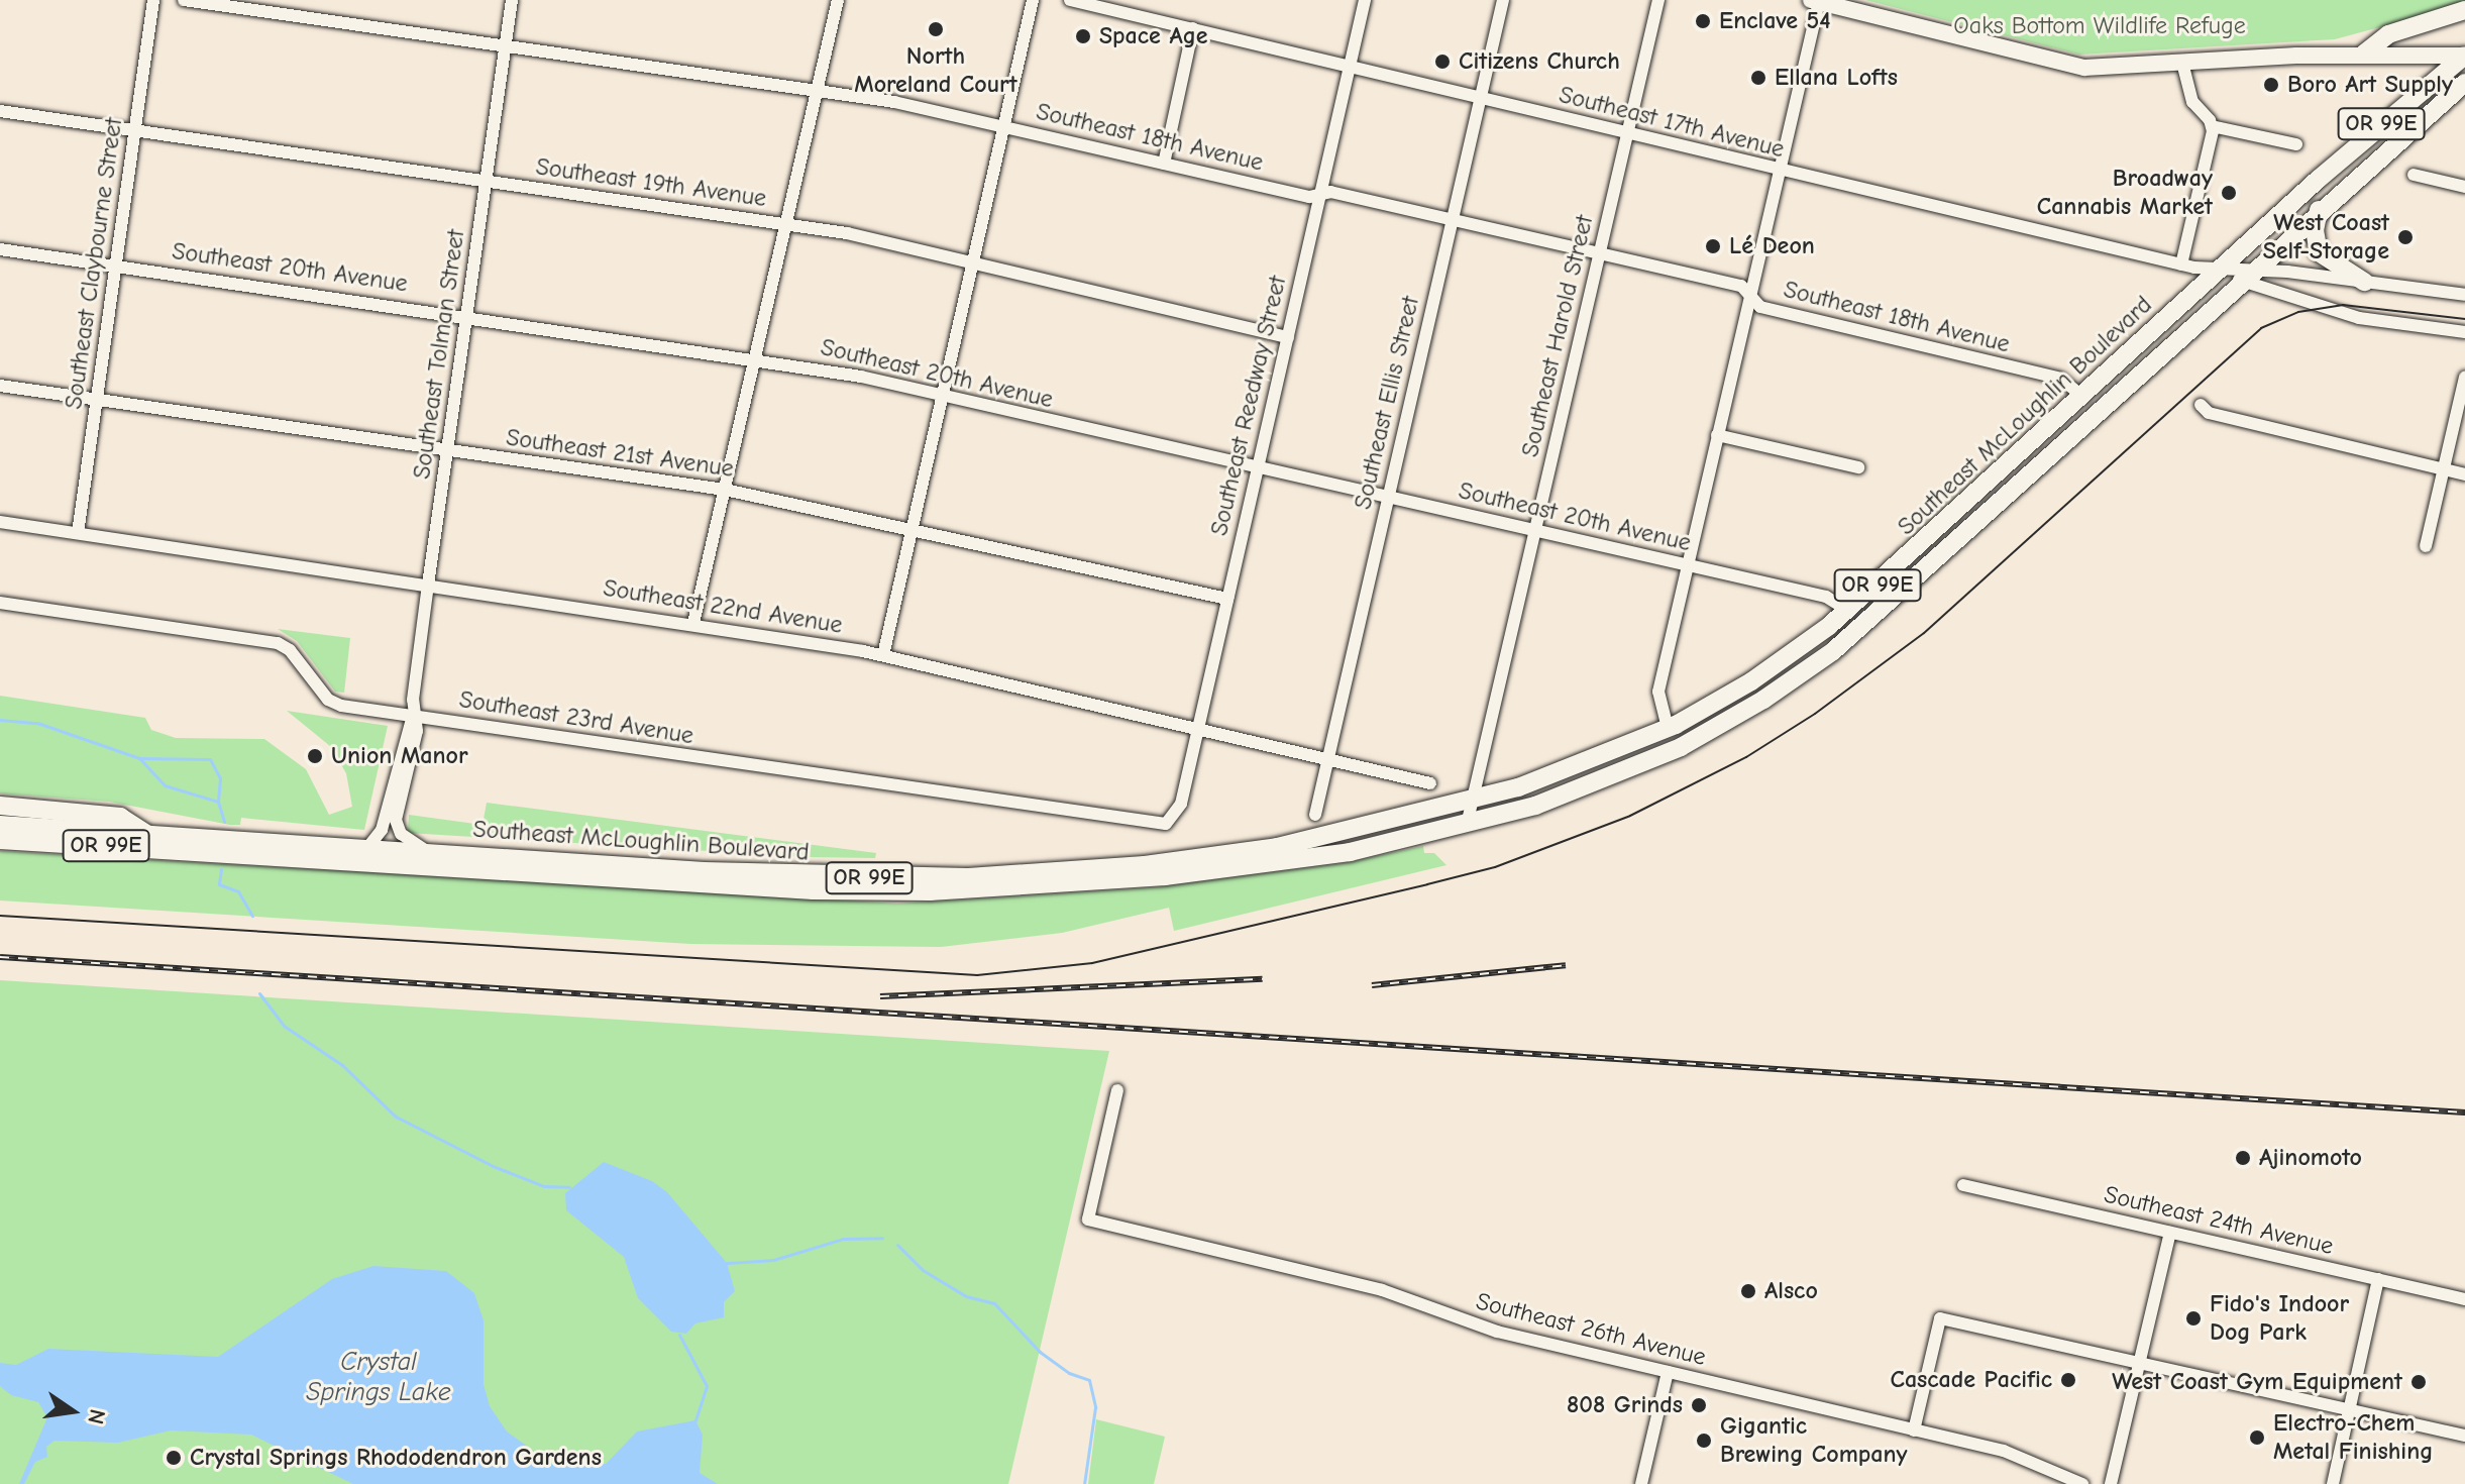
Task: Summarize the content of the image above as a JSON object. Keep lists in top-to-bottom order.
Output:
{
  "streets": {
    "highway": ["OR 99E", "Southeast McLoughlin Boulevard"],
    "street": [
      "Southeast 17th Avenue",
      "Southeast 18th Avenue",
      "Southeast 19th Avenue",
      "Southeast Claybourne Street",
      "Southeast 20th Avenue",
      "Southeast Harold Street",
      "Southeast Tolman Street",
      "Southeast Ellis Street",
      "Southeast Reedway Street",
      "Southeast 21st Avenue",
      "Southeast 22nd Avenue",
      "Southeast 23rd Avenue",
      "Southeast 24th Avenue",
      "Southeast 26th Avenue"
    ]
  },
  "crossings": [
    ["Southeast 17th Avenue", "Southeast Harold Street"],
    ["Southeast 17th Avenue", "Southeast Ellis Street"],
    ["Southeast 17th Avenue", "Southeast Reedway Street"],
    ["Southeast 17th Avenue", "Southeast McLoughlin Boulevard"],
    ["Southeast 18th Avenue", "Southeast Harold Street"],
    ["Southeast 18th Avenue", "Southeast Tolman Street"],
    ["Southeast 18th Avenue", "Southeast Ellis Street"],
    ["Southeast 18th Avenue", "Southeast Reedway Street"],
    ["Southeast 18th Avenue", "Southeast McLoughlin Boulevard"],
    ["Southeast 19th Avenue", "Southeast Claybourne Street"],
    ["Southeast 19th Avenue", "Southeast Tolman Street"],
    ["Southeast 19th Avenue", "Southeast Reedway Street"],
    ["Southeast Claybourne Street", "Southeast 20th Avenue"],
    ["Southeast Claybourne Street", "Southeast 21st Avenue"],
    ["Southeast Claybourne Street", "Southeast 22nd Avenue"],
    ["Southeast 20th Avenue", "Southeast Harold Street"],
    ["Southeast 20th Avenue", "Southeast Tolman Street"],
    ["Southeast 20th Avenue", "Southeast Ellis Street"],
    ["Southeast 20th Avenue", "Southeast Reedway Street"],
    ["Southeast 20th Avenue", "Southeast McLoughlin Boulevard"],
    ["Southeast Harold Street", "Southeast McLoughlin Boulevard"],
    ["Southeast Tolman Street", "Southeast McLoughlin Boulevard"],
    ["Southeast Tolman Street", "Southeast 21st Avenue"],
    ["Southeast Tolman Street", "Southeast 22nd Avenue"],
    ["Southeast Tolman Street", "Southeast 23rd Avenue"],
    ["Southeast Ellis Street", "Southeast 22nd Avenue"],
    ["Southeast Reedway Street", "Southeast 21st Avenue"],
    ["Southeast Reedway Street", "Southeast 22nd Avenue"],
    ["Southeast Reedway Street", "Southeast 23rd Avenue"]
  ],
  "water": ["Crystal Springs Lake"],
  "parks": ["Oaks Bottom Wildlife Refuge"],
  "places": [
    "Enclave 54",
    "North Moreland Court",
    "Space Age",
    "Citizens Church",
    "Ellana Lofts",
    "Boro Art Supply",
    "Broadway Cannabis Market",
    "West Coast Self-Storage",
    "Lé Deon",
    "Union Manor",
    "Ajinomoto",
    "Alsco",
    "Fido's Indoor Dog Park",
    "Cascade Pacific",
    "West Coast Gym Equipment",
    "808 Grinds",
    "Electro-Chem Metal Finishing",
    "Gigantic Brewing Company",
    "Crystal Springs Rhododendron Gardens"
  ],
  "north": "right"
}
